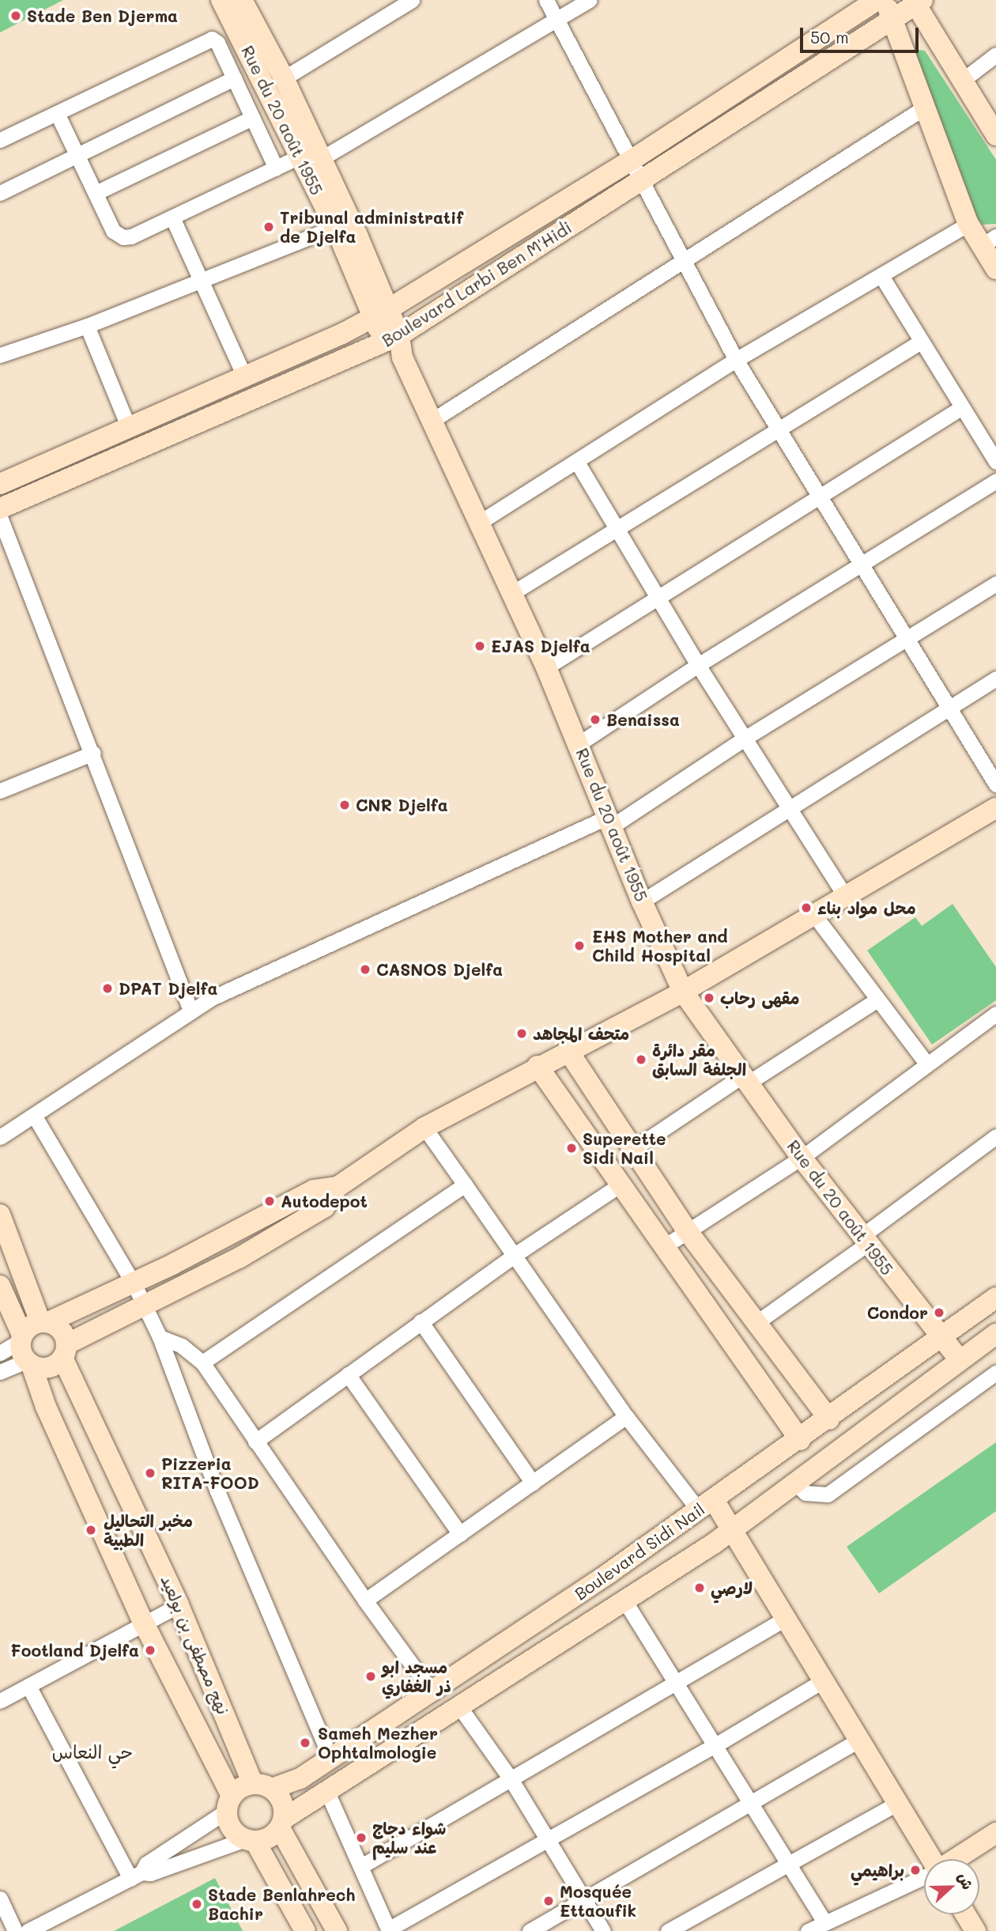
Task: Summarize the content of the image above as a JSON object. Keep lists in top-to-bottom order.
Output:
{
  "streets": {
    "main road": [
      "Rue du 20 août 1955",
      "Boulevard Larbi Ben M'Hidi",
      "Boulevard Sidi Nail",
      "نهج مصطفى بن بولعيد"
    ]
  },
  "crossings": [
    ["Rue du 20 août 1955", "Boulevard Larbi Ben M'Hidi"],
    ["Rue du 20 août 1955", "Boulevard Sidi Nail"],
    ["Boulevard Sidi Nail", "نهج مصطفى بن بولعيد"]
  ],
  "districts": ["حي النعاس"],
  "places": [
    "Stade Ben Djerma",
    "Tribunal administratif de Djelfa",
    "EJAS Djelfa",
    "Benaissa",
    "CNR Djelfa",
    "محل مواد بناء",
    "EHS Mother and Child Hospital",
    "CASNOS Djelfa",
    "DPAT Djelfa",
    "مقهى رحاب",
    "متحف المجاهد",
    "مقر دائرة الجلفة السابق",
    "Superette Sidi Nail",
    "Autodepot",
    "Condor",
    "Pizzeria RITA-FOOD",
    "مخبر التحاليل الطبية",
    "لارصي",
    "Footland Djelfa",
    "مسجد ابو ذر الغفاري",
    "Sameh Mezher Ophtalmologie",
    "شواء دجاج عند سليم",
    "براهيمي",
    "Mosquée Ettaoufik",
    "Stade Benlahrech Bachir"
  ],
  "scale_bar": "50 m",
  "north": "right"
}
